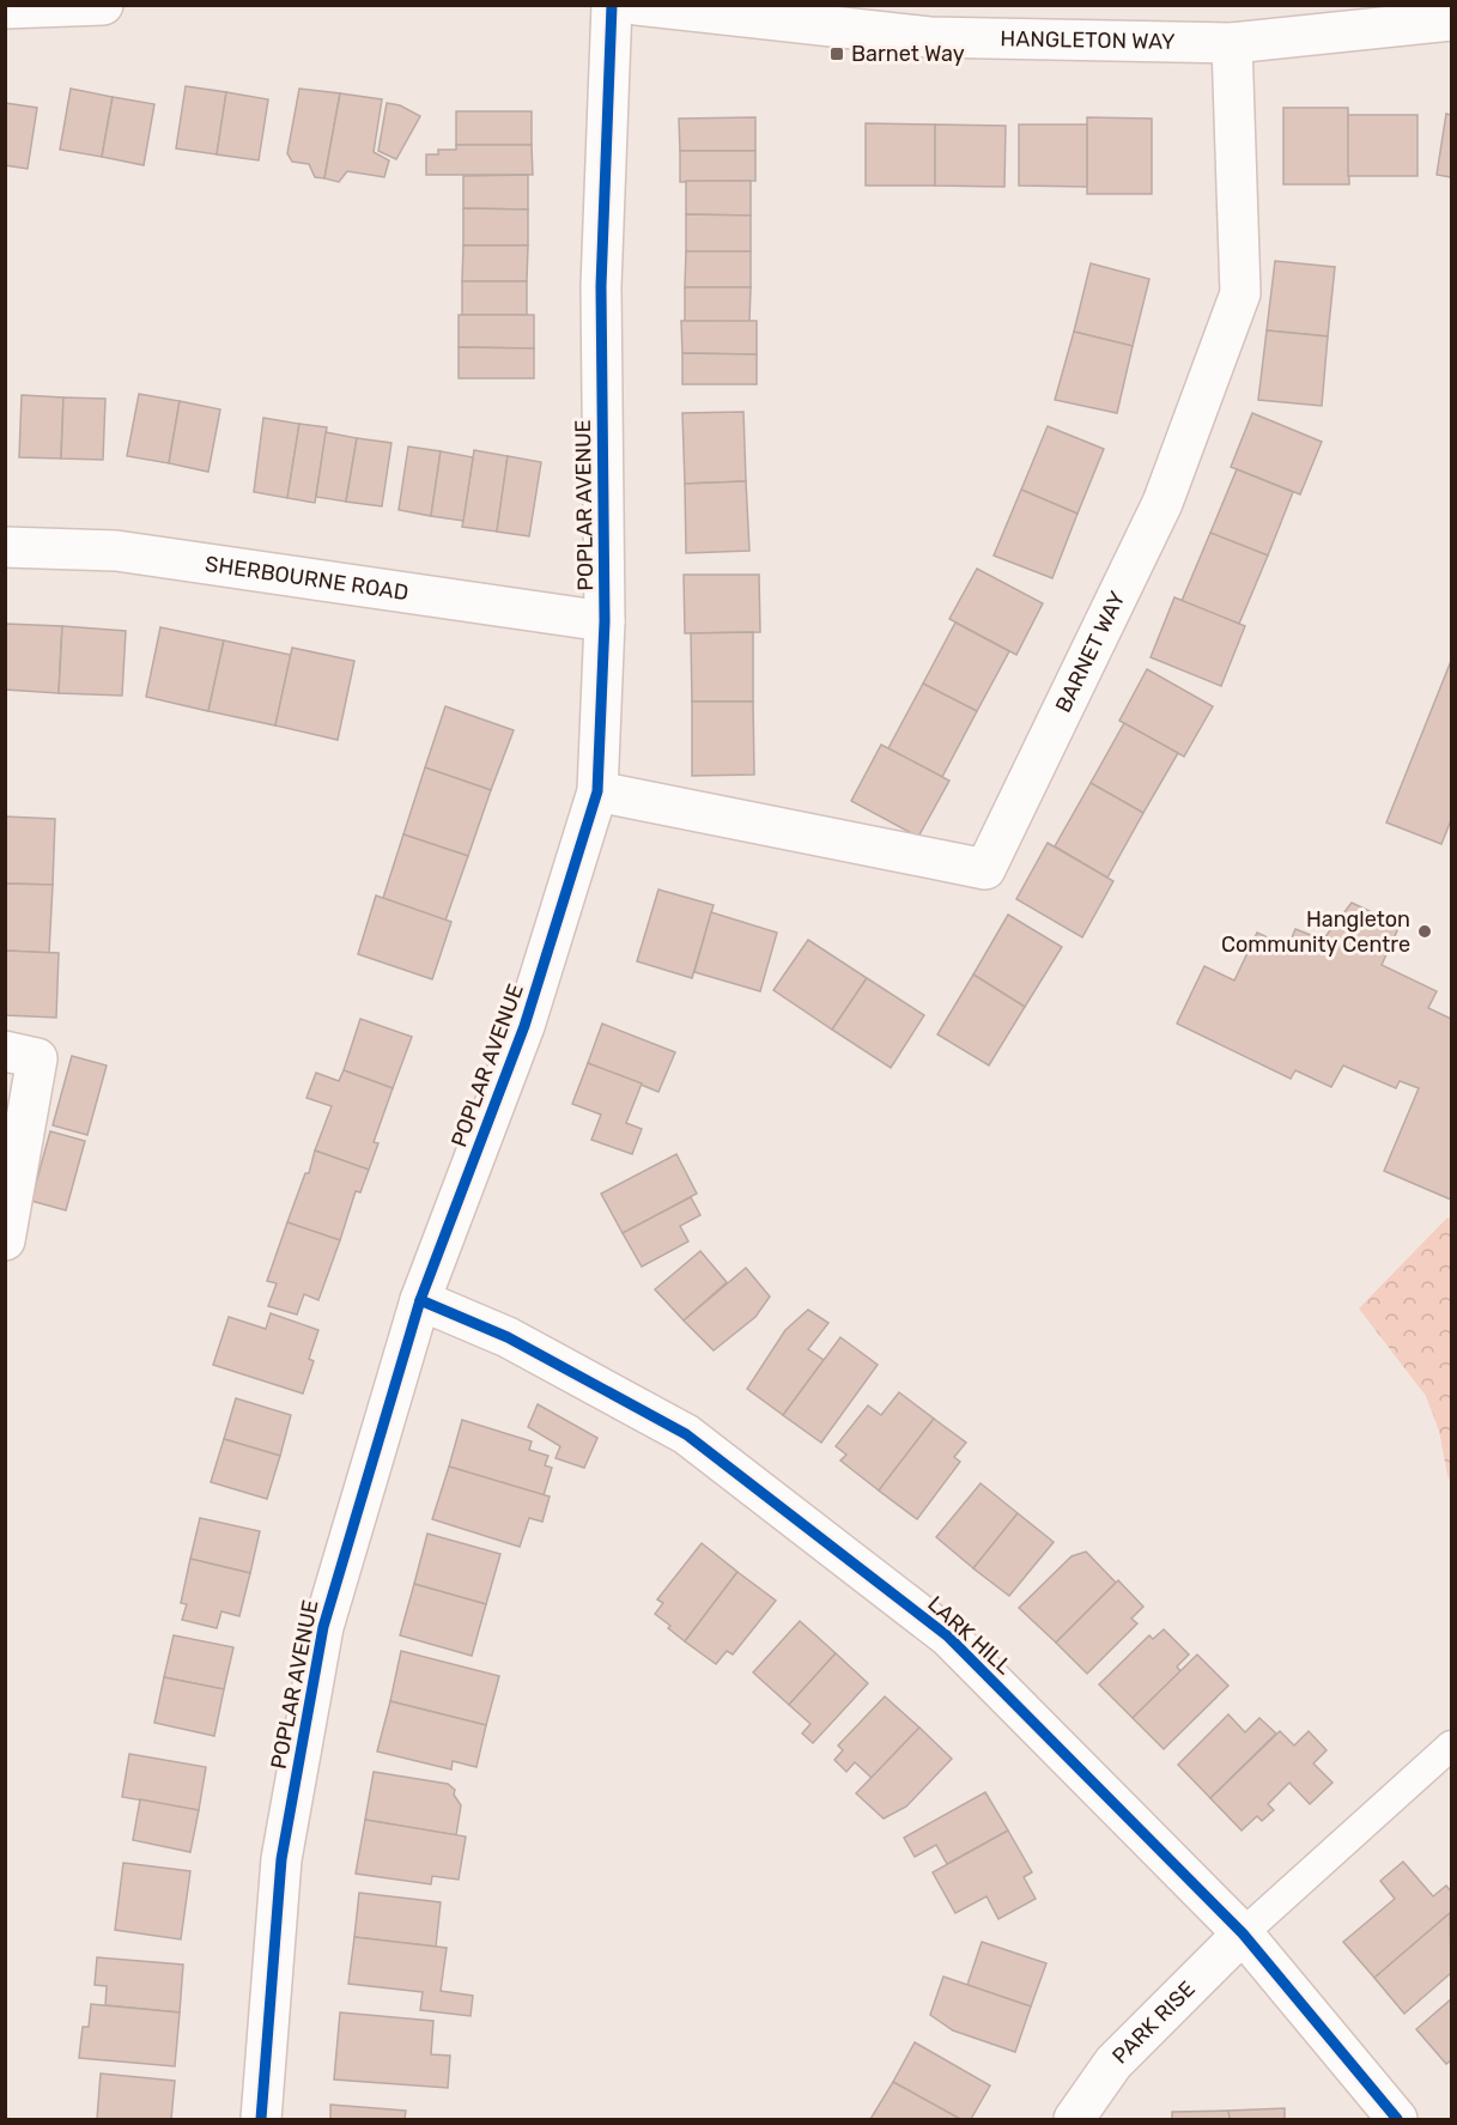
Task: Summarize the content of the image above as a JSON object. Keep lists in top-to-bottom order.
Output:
{
  "streets": {
    "street": [
      "HANGLETON WAY",
      "POPLAR AVENUE",
      "SHERBOURNE ROAD",
      "BARNET WAY",
      "LARK HILL",
      "PARK RISE"
    ]
  },
  "crossings": [
    ["HANGLETON WAY", "BARNET WAY"],
    ["POPLAR AVENUE", "SHERBOURNE ROAD"],
    ["POPLAR AVENUE", "BARNET WAY"],
    ["POPLAR AVENUE", "LARK HILL"],
    ["LARK HILL", "PARK RISE"]
  ],
  "places": {
    "transit": ["Barnet Way"],
    "other": ["Hangleton Community Centre"]
  }
}
